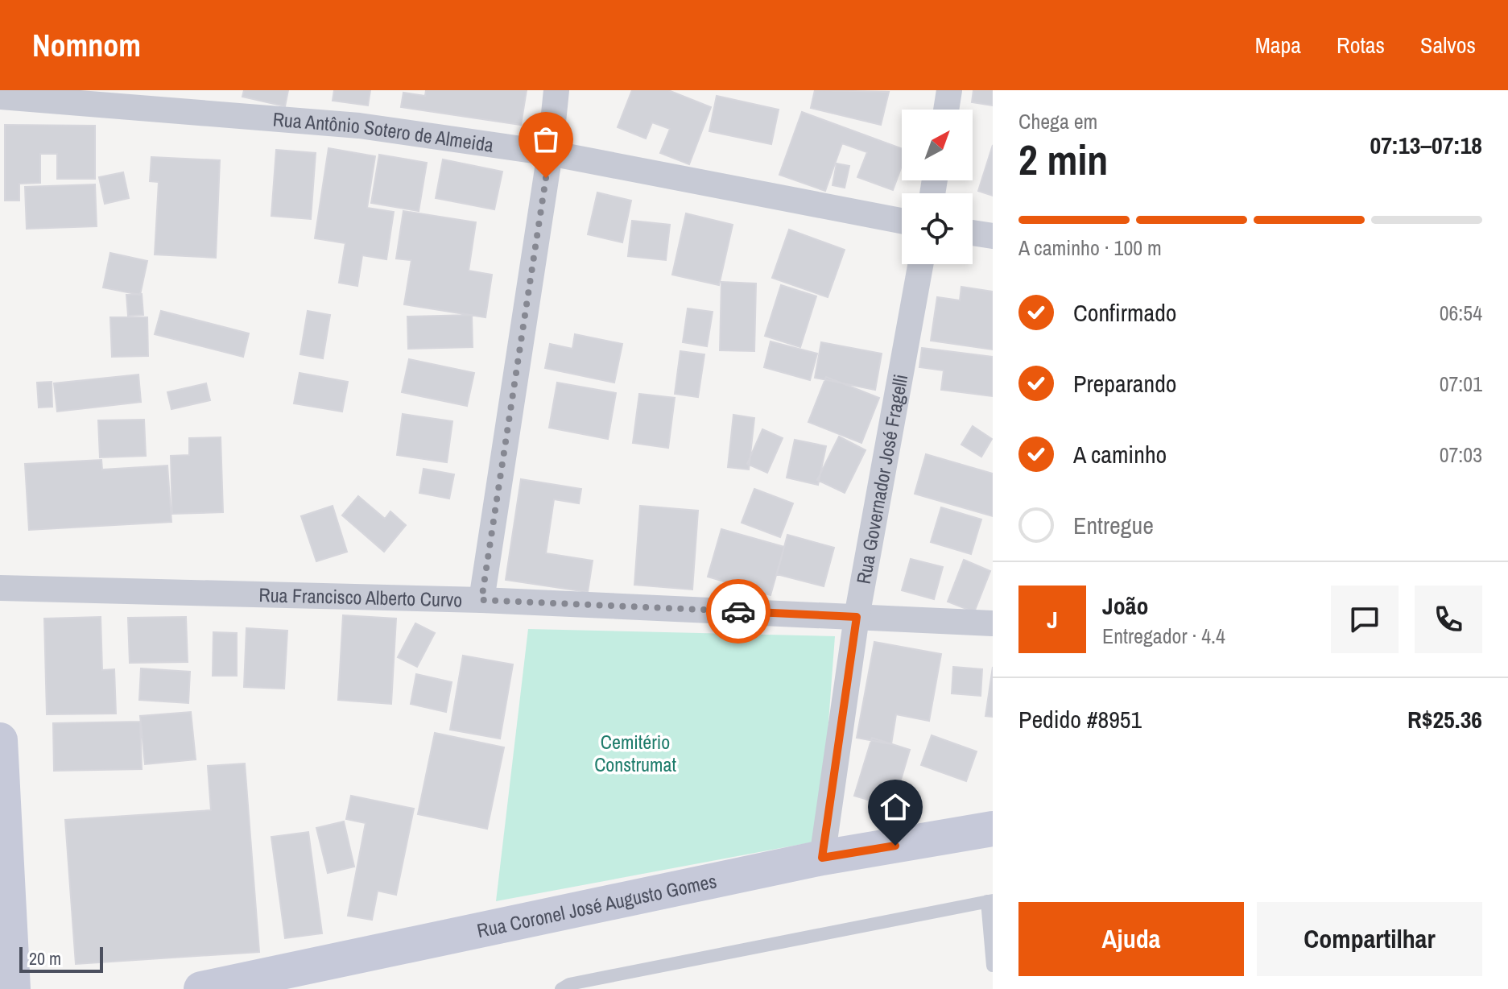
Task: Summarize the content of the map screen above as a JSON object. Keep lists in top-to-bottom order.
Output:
{
  "streets": {
    "street": [
      "Rua Antônio Sotero de Almeida",
      "Rua Governador José Fragelli",
      "Rua Francisco Alberto Curvo",
      "Rua Coronel José Augusto Gomes"
    ]
  },
  "crossings": [
    ["Rua Governador José Fragelli", "Rua Francisco Alberto Curvo"],
    ["Rua Governador José Fragelli", "Rua Coronel José Augusto Gomes"]
  ],
  "parks": ["Cemitério Construmat"],
  "scale_bar": "20 m",
  "north": "top right",
  "page": {
    "header": "Nomnom",
    "nav": ["Mapa", "Rotas", "Salvos"],
    "heading": ["2 min", "Chega em", "07:13–07:18"],
    "panel": [
      "João",
      "Entregador · 4.4",
      "Pedido #8951",
      "R$25.36"
    ],
    "bar": "A caminho · 100 m",
    "list": [
      ["Confirmado", "06:54"],
      ["Preparando", "07:01"],
      ["A caminho", "07:03"],
      "Entregue"
    ],
    "round": "J",
    "buttons": ["Ajuda", "Compartilhar"],
    "scale": "20 m"
  }
}
